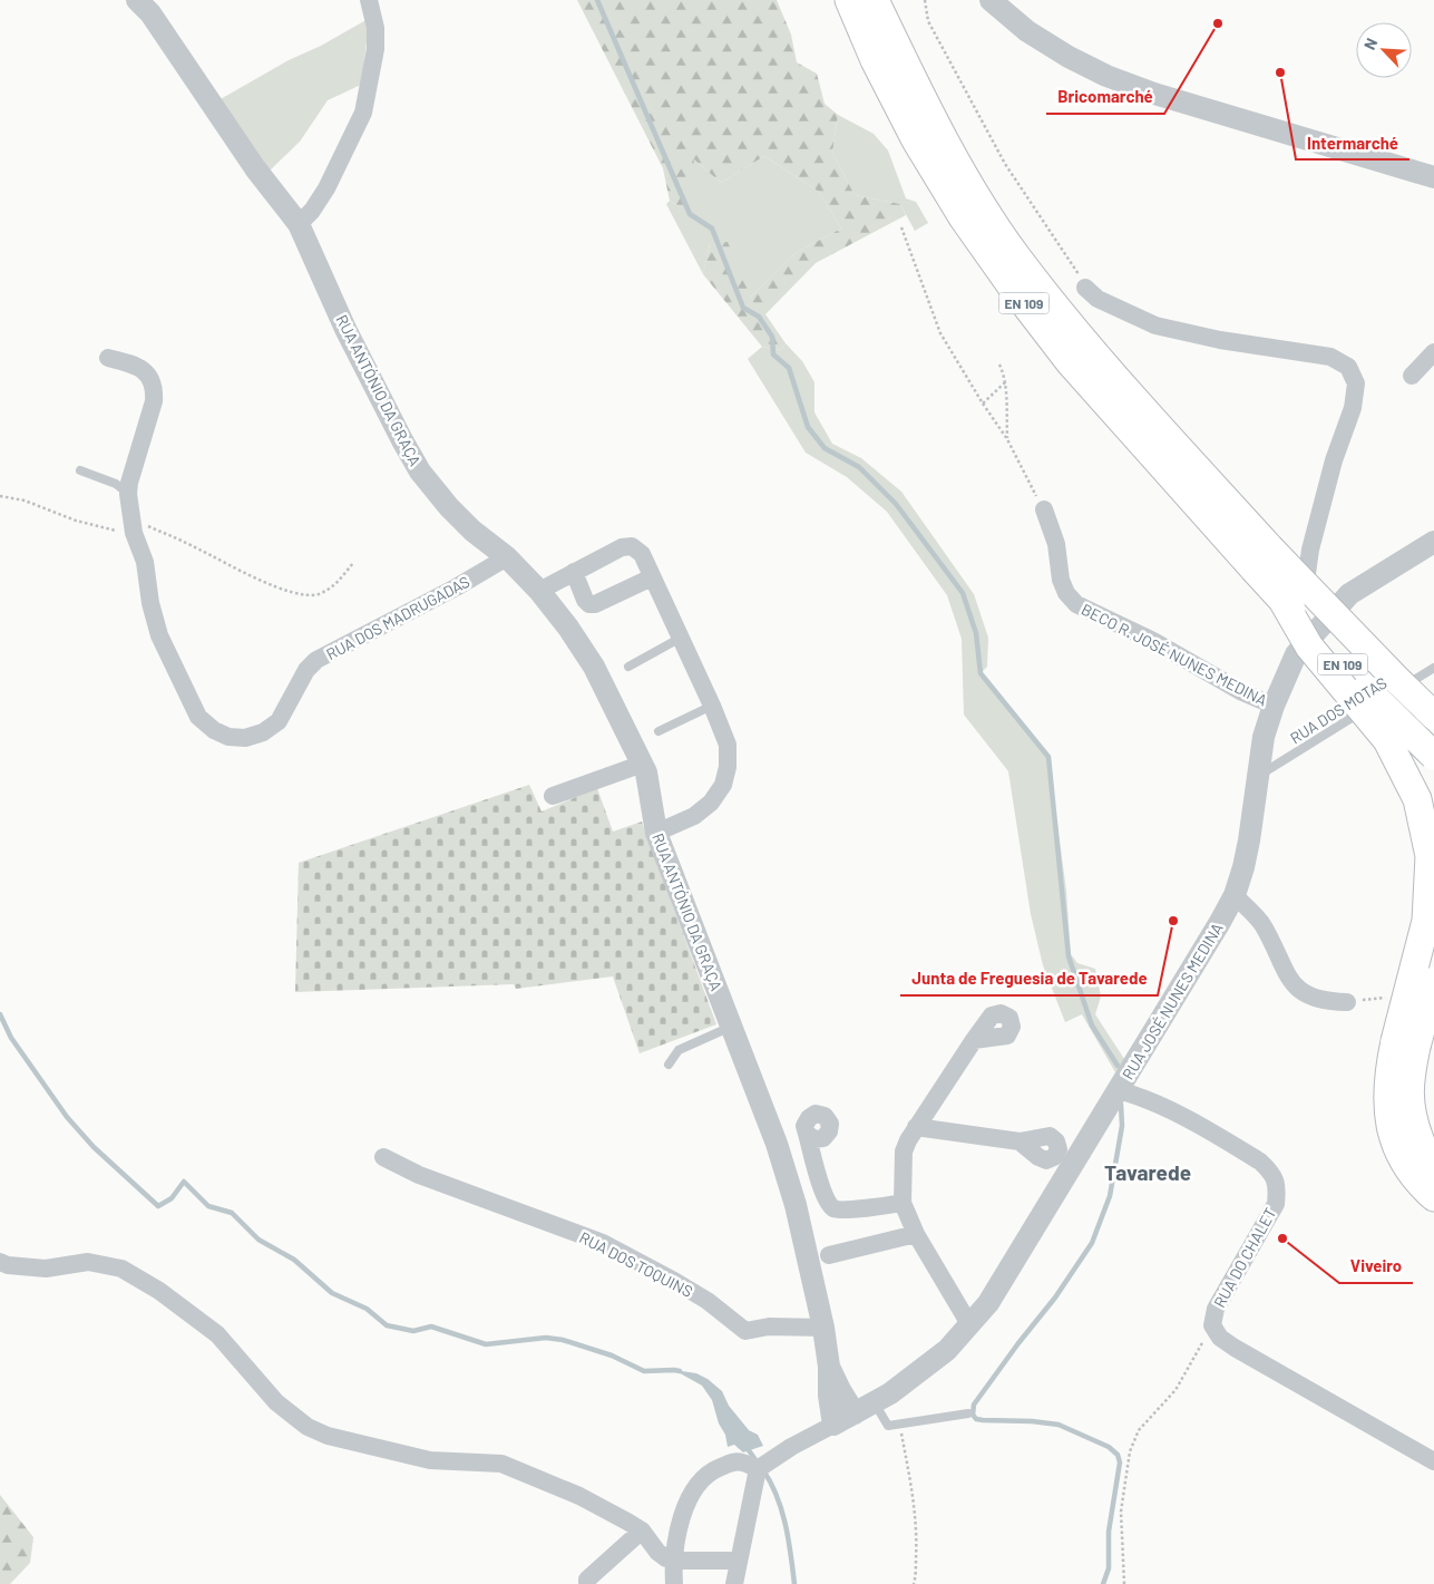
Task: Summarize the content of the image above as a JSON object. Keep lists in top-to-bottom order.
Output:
{
  "streets": {
    "main road": ["EN 109"],
    "street": [
      "RUA ANTÓNIO DA GRAÇA",
      "RUA DOS MADRUGADAS",
      "BECO R. JOSÉ NUNES MEDINA",
      "RUA JOSÉ NUNES MEDINA",
      "RUA DO CHALET",
      "RUA DOS TOQUINS"
    ],
    "lane": ["RUA DOS MOTAS"]
  },
  "crossings": [
    ["RUA ANTÓNIO DA GRAÇA", "RUA DOS MADRUGADAS"],
    ["RUA ANTÓNIO DA GRAÇA", "RUA JOSÉ NUNES MEDINA"],
    ["RUA ANTÓNIO DA GRAÇA", "RUA DOS TOQUINS"],
    ["BECO R. JOSÉ NUNES MEDINA", "RUA JOSÉ NUNES MEDINA"],
    ["RUA DOS MOTAS", "RUA JOSÉ NUNES MEDINA"],
    ["RUA JOSÉ NUNES MEDINA", "RUA DO CHALET"]
  ],
  "districts": ["Tavarede"],
  "places": [
    "Bricomarché",
    "Intermarché",
    "Junta de Freguesia de Tavarede",
    "Viveiro"
  ],
  "north": "top left"
}
